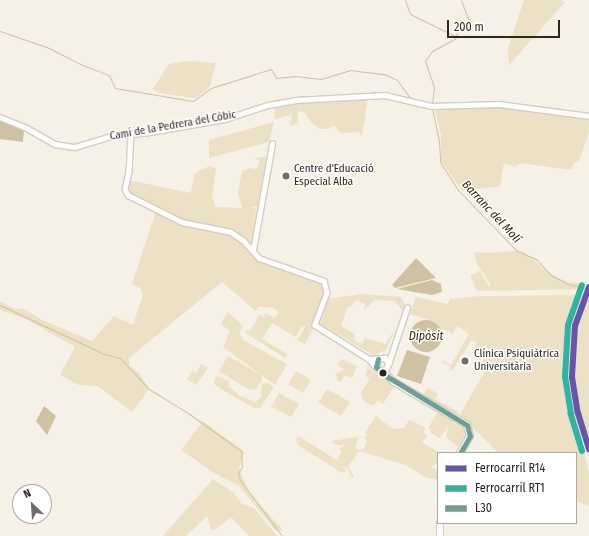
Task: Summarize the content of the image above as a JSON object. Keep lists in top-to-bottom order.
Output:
{
  "streets": {
    "street": ["Camí de la Pedrera del Còbic"]
  },
  "water": ["Barranc del Molí", "Dipòsit"],
  "places": ["Centre d'Educació Especial Alba", "Clínica Psiquiàtrica Universitària"],
  "lines": ["rail line RT1", "rail line R14", "transit line L30"],
  "legend": ["Ferrocarril R14", "Ferrocarril RT1", "L30"],
  "scale_bar": "200 m",
  "north": "top left"
}
